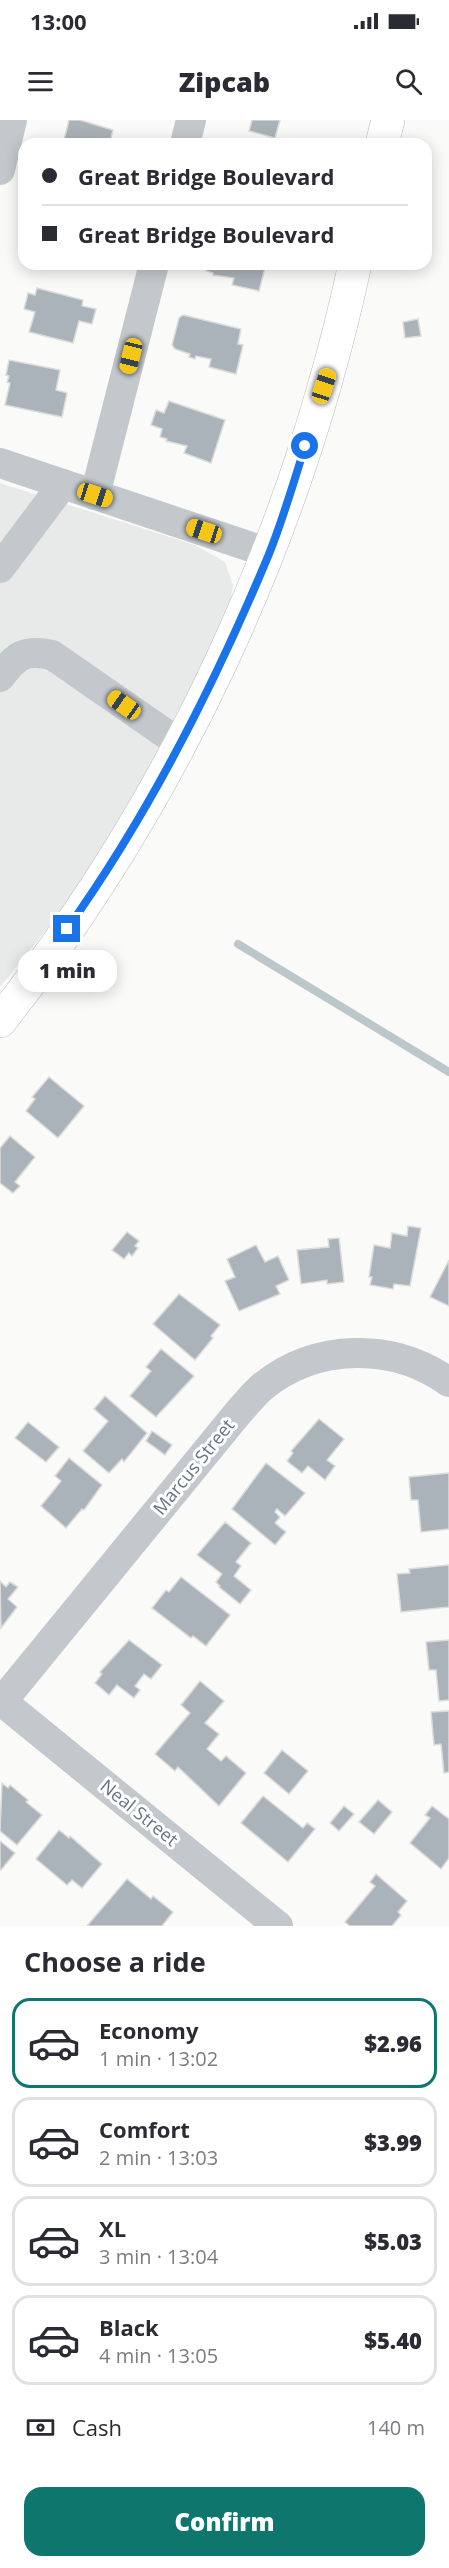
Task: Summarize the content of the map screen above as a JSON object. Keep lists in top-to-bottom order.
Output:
{
  "streets": {
    "street": ["Marcus Street", "Neal Street"]
  },
  "crossings": [
    ["Marcus Street", "Neal Street"]
  ],
  "page": {
    "status": "13:00",
    "header": "Zipcab",
    "banner": ["Great Bridge Boulevard", "Great Bridge Boulevard"],
    "bubble": "1 min",
    "heading": "Choose a ride",
    "list": [
      {
        "name": "Economy",
        "note": "1 min · 13:02",
        "value": "$2.96"
      },
      {
        "name": "Comfort",
        "note": "2 min · 13:03",
        "value": "$3.99"
      },
      {
        "name": "XL",
        "note": "3 min · 13:04",
        "value": "$5.03"
      },
      {
        "name": "Black",
        "note": "4 min · 13:05",
        "value": "$5.40"
      }
    ],
    "pay": ["Cash", "140 m"],
    "buttons": "Confirm"
  }
}
